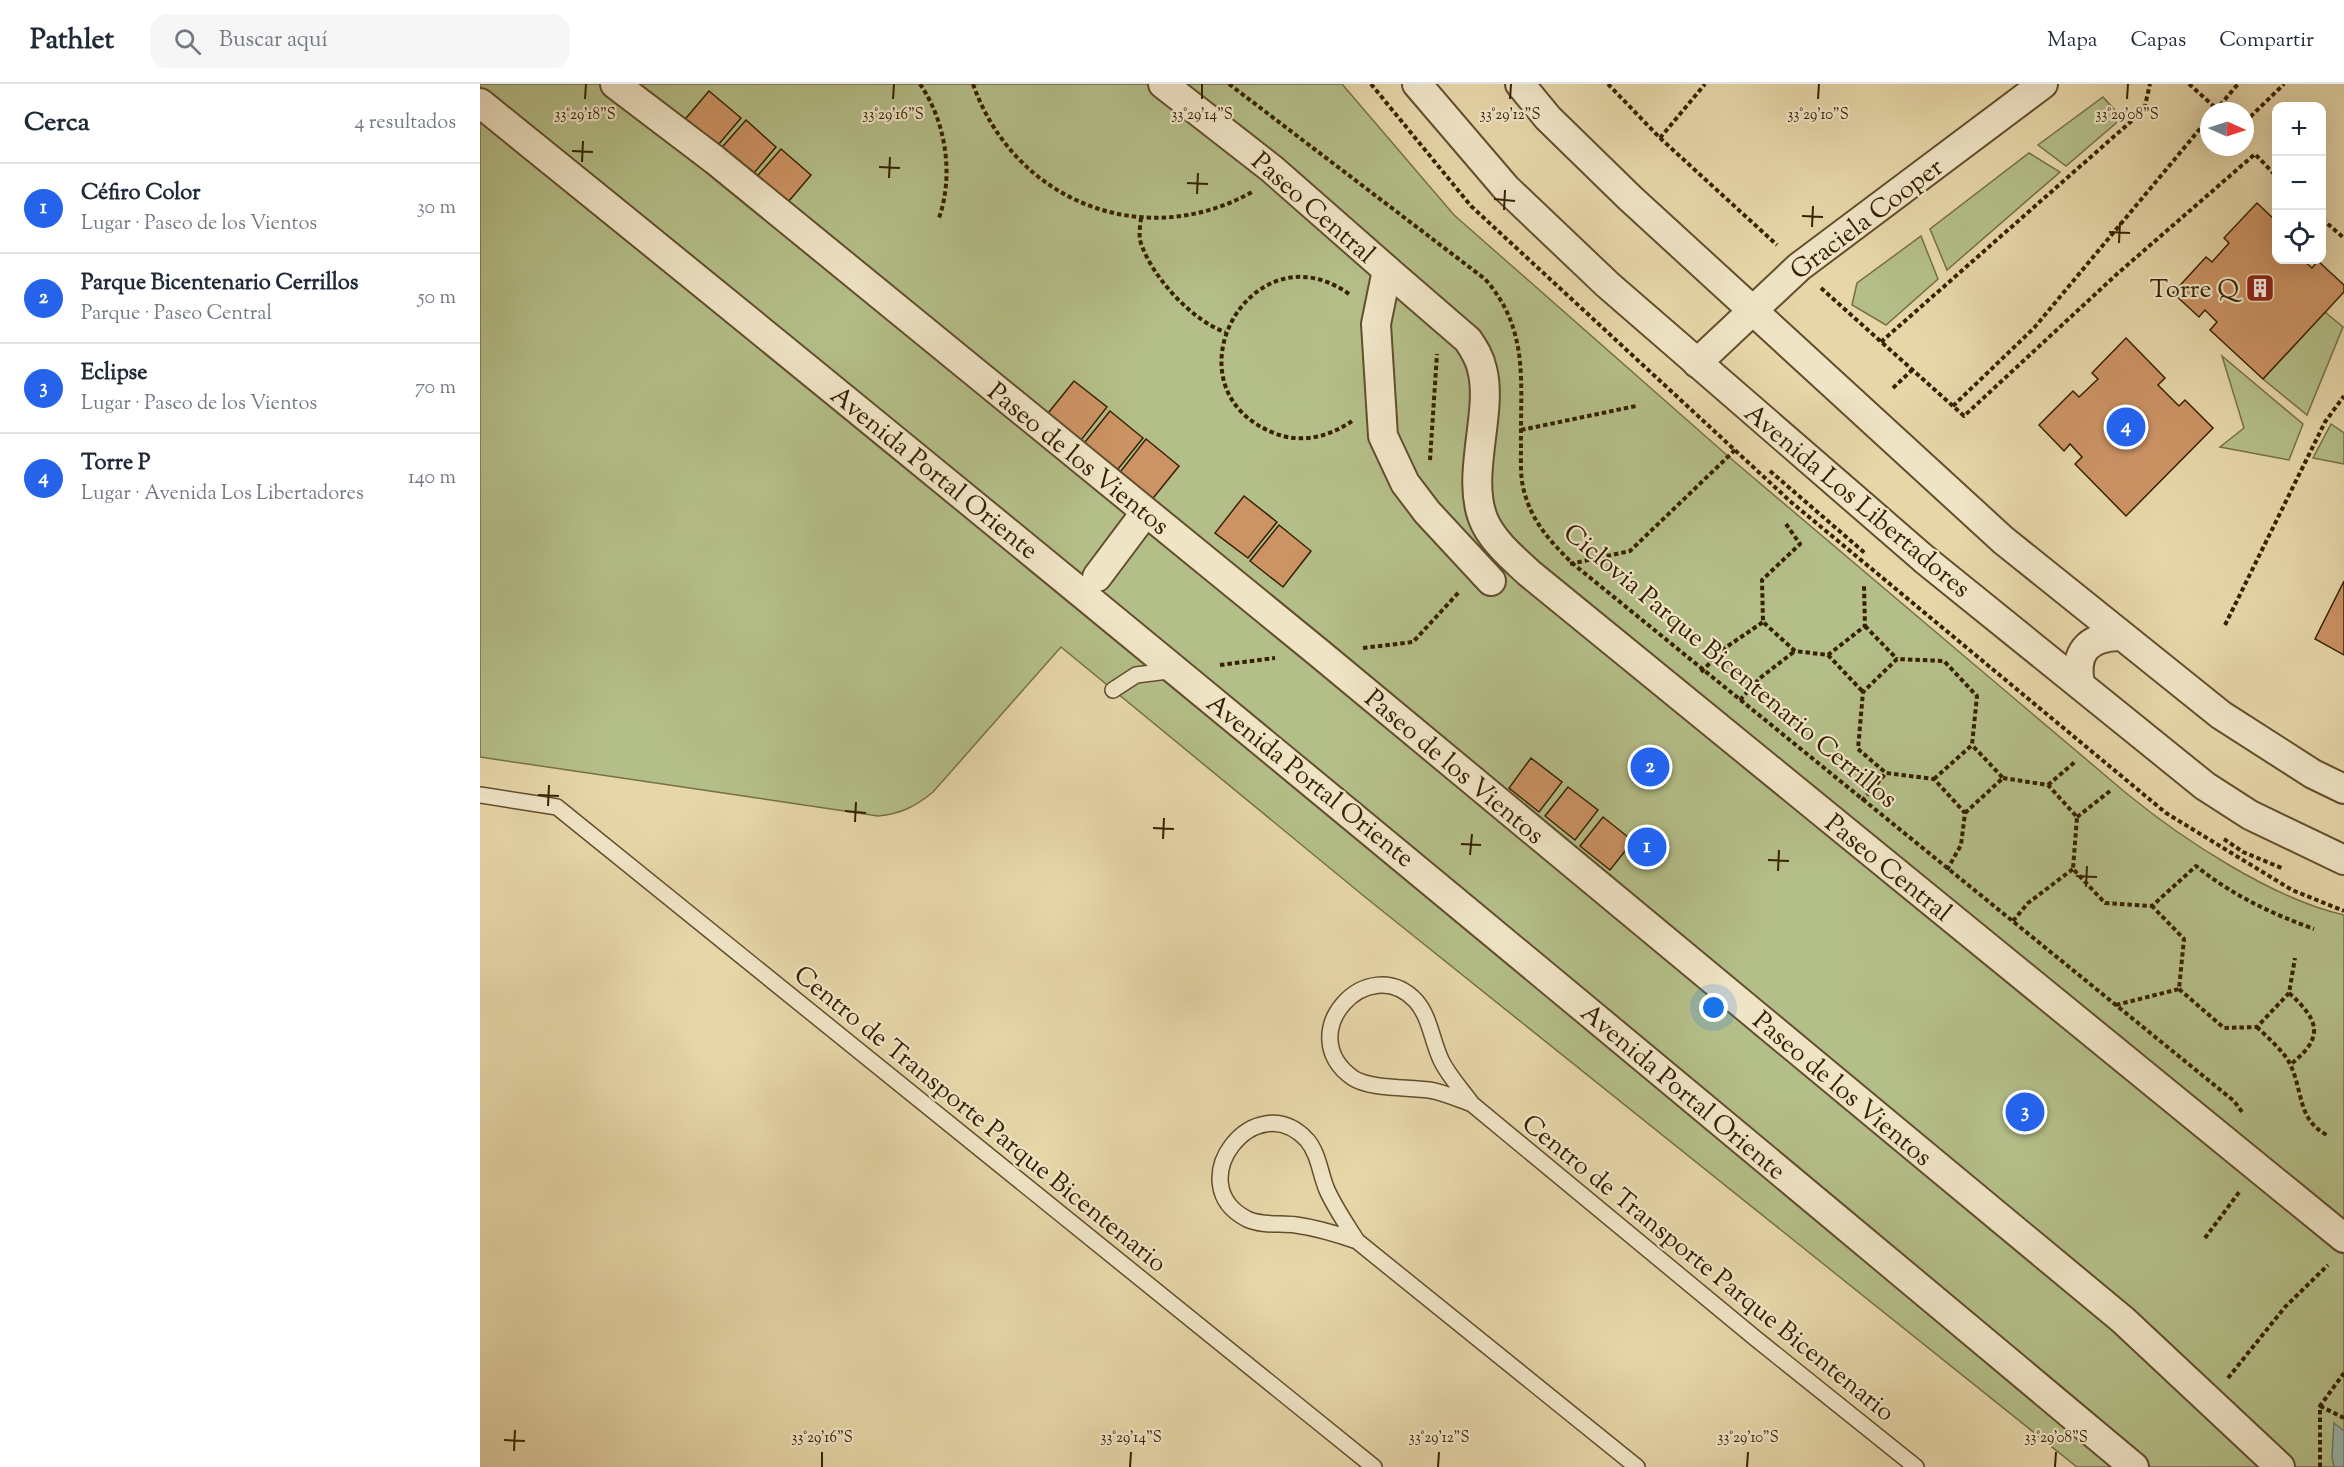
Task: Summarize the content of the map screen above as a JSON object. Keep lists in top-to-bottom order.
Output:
{
  "streets": {
    "street": [
      "Paseo Central",
      "Graciela Cooper",
      "Paseo de los Vientos",
      "Avenida Portal Oriente",
      "Avenida Los Libertadores"
    ],
    "lane": ["Centro de Transporte Parque Bicentenario"],
    "path": ["Ciclovia Parque Bicentenario Cerrillos"]
  },
  "crossings": [
    ["Paseo Central", "Ciclovia Parque Bicentenario Cerrillos"],
    ["Graciela Cooper", "Avenida Los Libertadores"]
  ],
  "places": {
    "building": ["Torre Q"]
  },
  "north": "right",
  "page": {
    "header": "Pathlet",
    "search": "Buscar aquí",
    "nav": ["Mapa", "Capas", "Compartir"],
    "heading": ["Cerca", "4 resultados"],
    "map_buttons": ["+", "−"],
    "list": [
      {
        "mark": "1",
        "name": "Céfiro Color",
        "note": "Lugar · Paseo de los Vientos",
        "value": "30 m"
      },
      {
        "mark": "2",
        "name": "Parque Bicentenario Cerrillos",
        "note": "Parque · Paseo Central",
        "value": "50 m"
      },
      {
        "mark": "3",
        "name": "Eclipse",
        "note": "Lugar · Paseo de los Vientos",
        "value": "70 m"
      },
      {
        "mark": "4",
        "name": "Torre P",
        "note": "Lugar · Avenida Los Libertadores",
        "value": "140 m"
      }
    ],
    "pins": [
      "4",
      "2",
      "1",
      "3"
    ]
  },
  "coordinates": [
    "33°29'18\"S",
    "33°29'16\"S",
    "33°29'14\"S",
    "33°29'12\"S",
    "33°29'10\"S",
    "33°29'08\"S"
  ]
}
